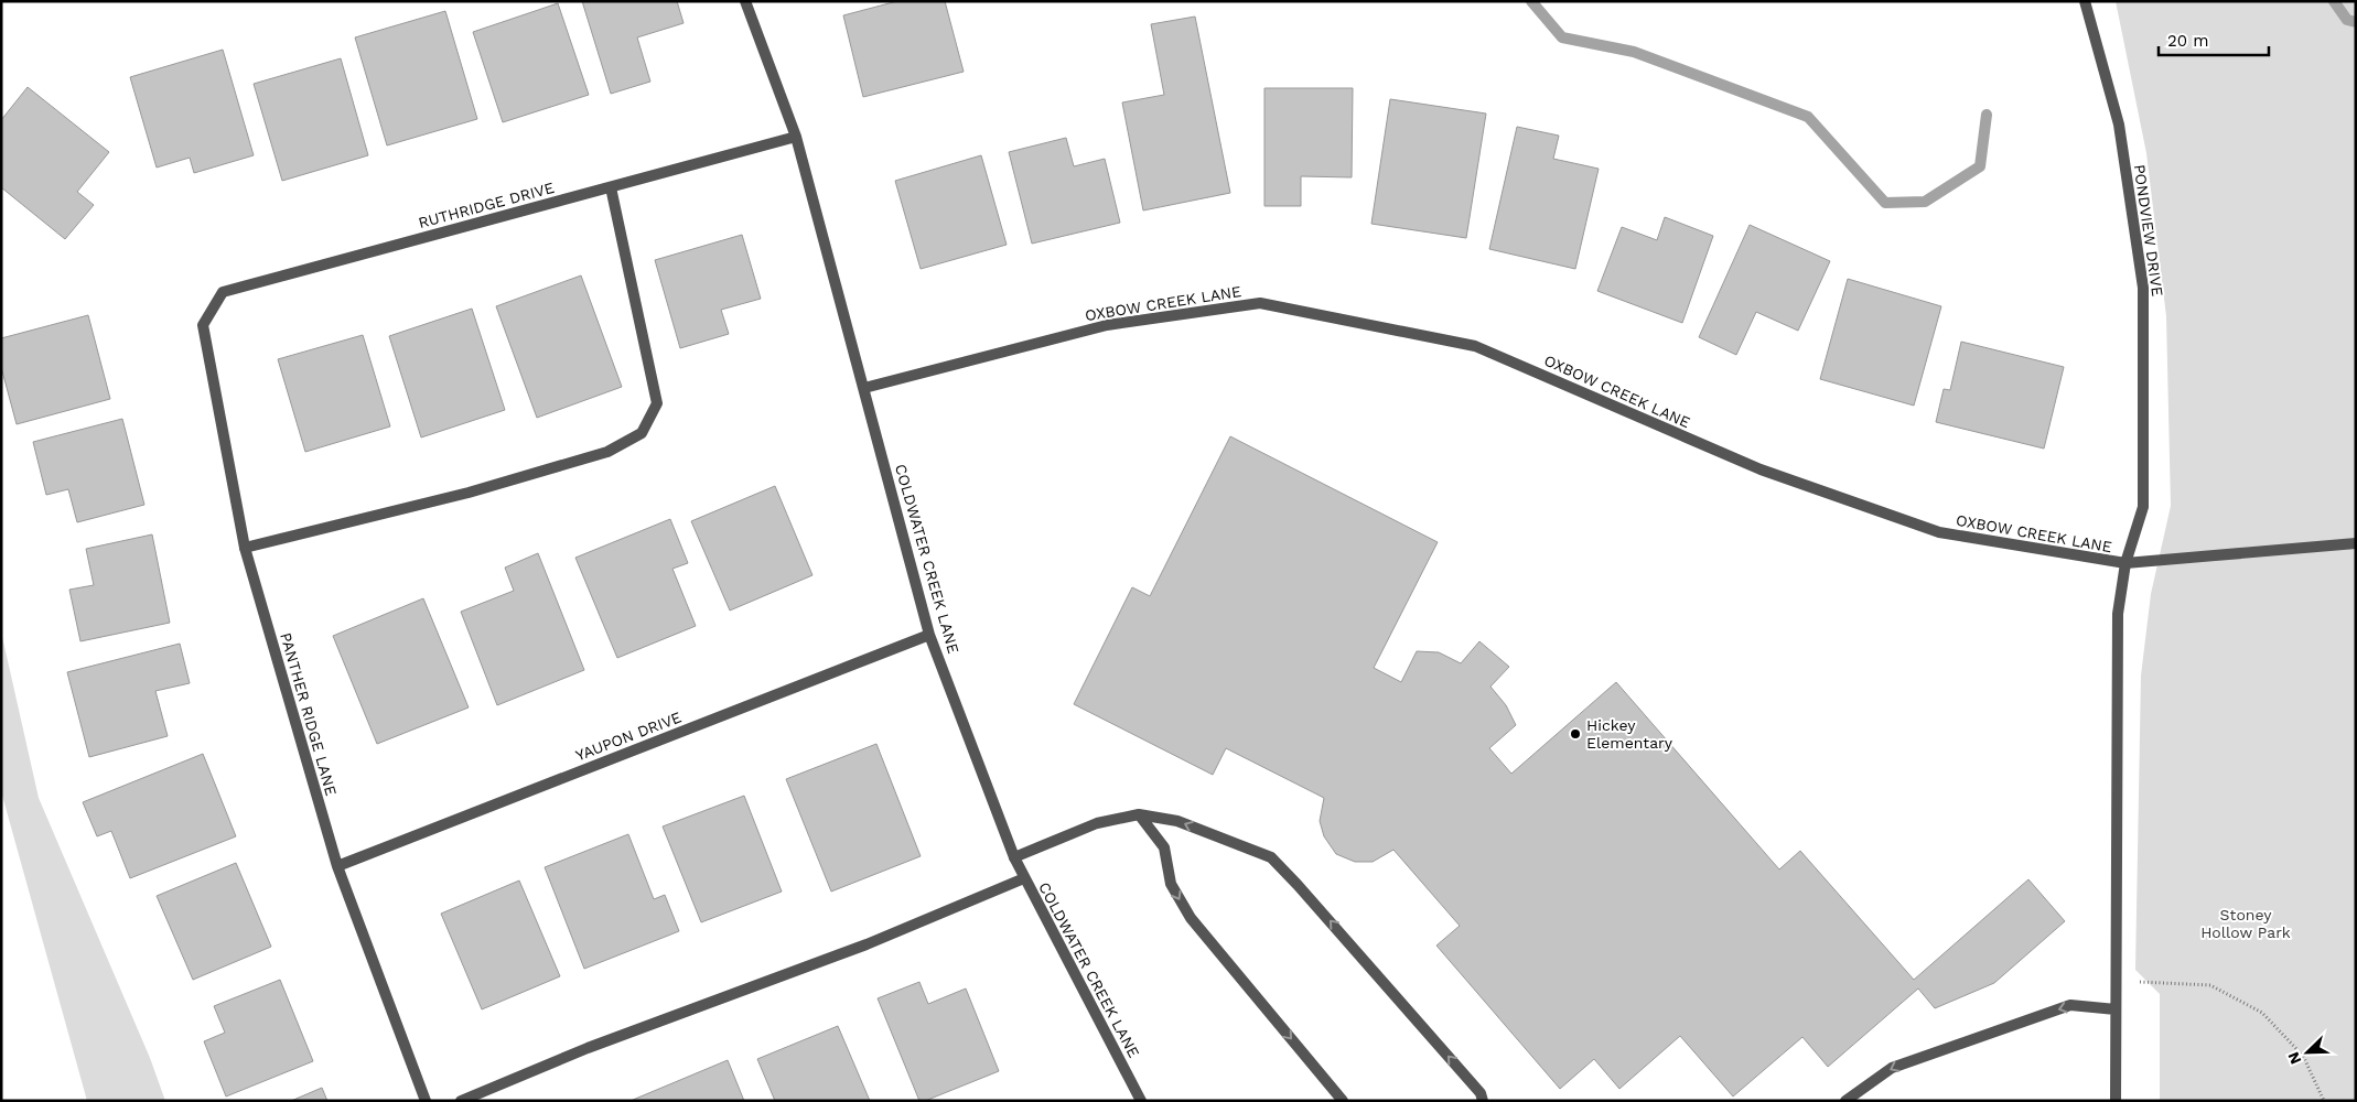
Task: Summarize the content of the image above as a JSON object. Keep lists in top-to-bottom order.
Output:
{
  "streets": {
    "street": [
      "RUTHRIDGE DRIVE",
      "PONDVIEW DRIVE",
      "OXBOW CREEK LANE",
      "COLDWATER CREEK LANE",
      "PANTHER RIDGE LANE",
      "YAUPON DRIVE"
    ]
  },
  "crossings": [
    ["RUTHRIDGE DRIVE", "COLDWATER CREEK LANE"],
    ["RUTHRIDGE DRIVE", "PANTHER RIDGE LANE"],
    ["PONDVIEW DRIVE", "OXBOW CREEK LANE"],
    ["OXBOW CREEK LANE", "COLDWATER CREEK LANE"],
    ["COLDWATER CREEK LANE", "YAUPON DRIVE"],
    ["PANTHER RIDGE LANE", "YAUPON DRIVE"]
  ],
  "parks": ["Stoney Hollow Park"],
  "places": ["Hickey Elementary"],
  "scale_bar": "20 m",
  "north": "bottom left"
}
